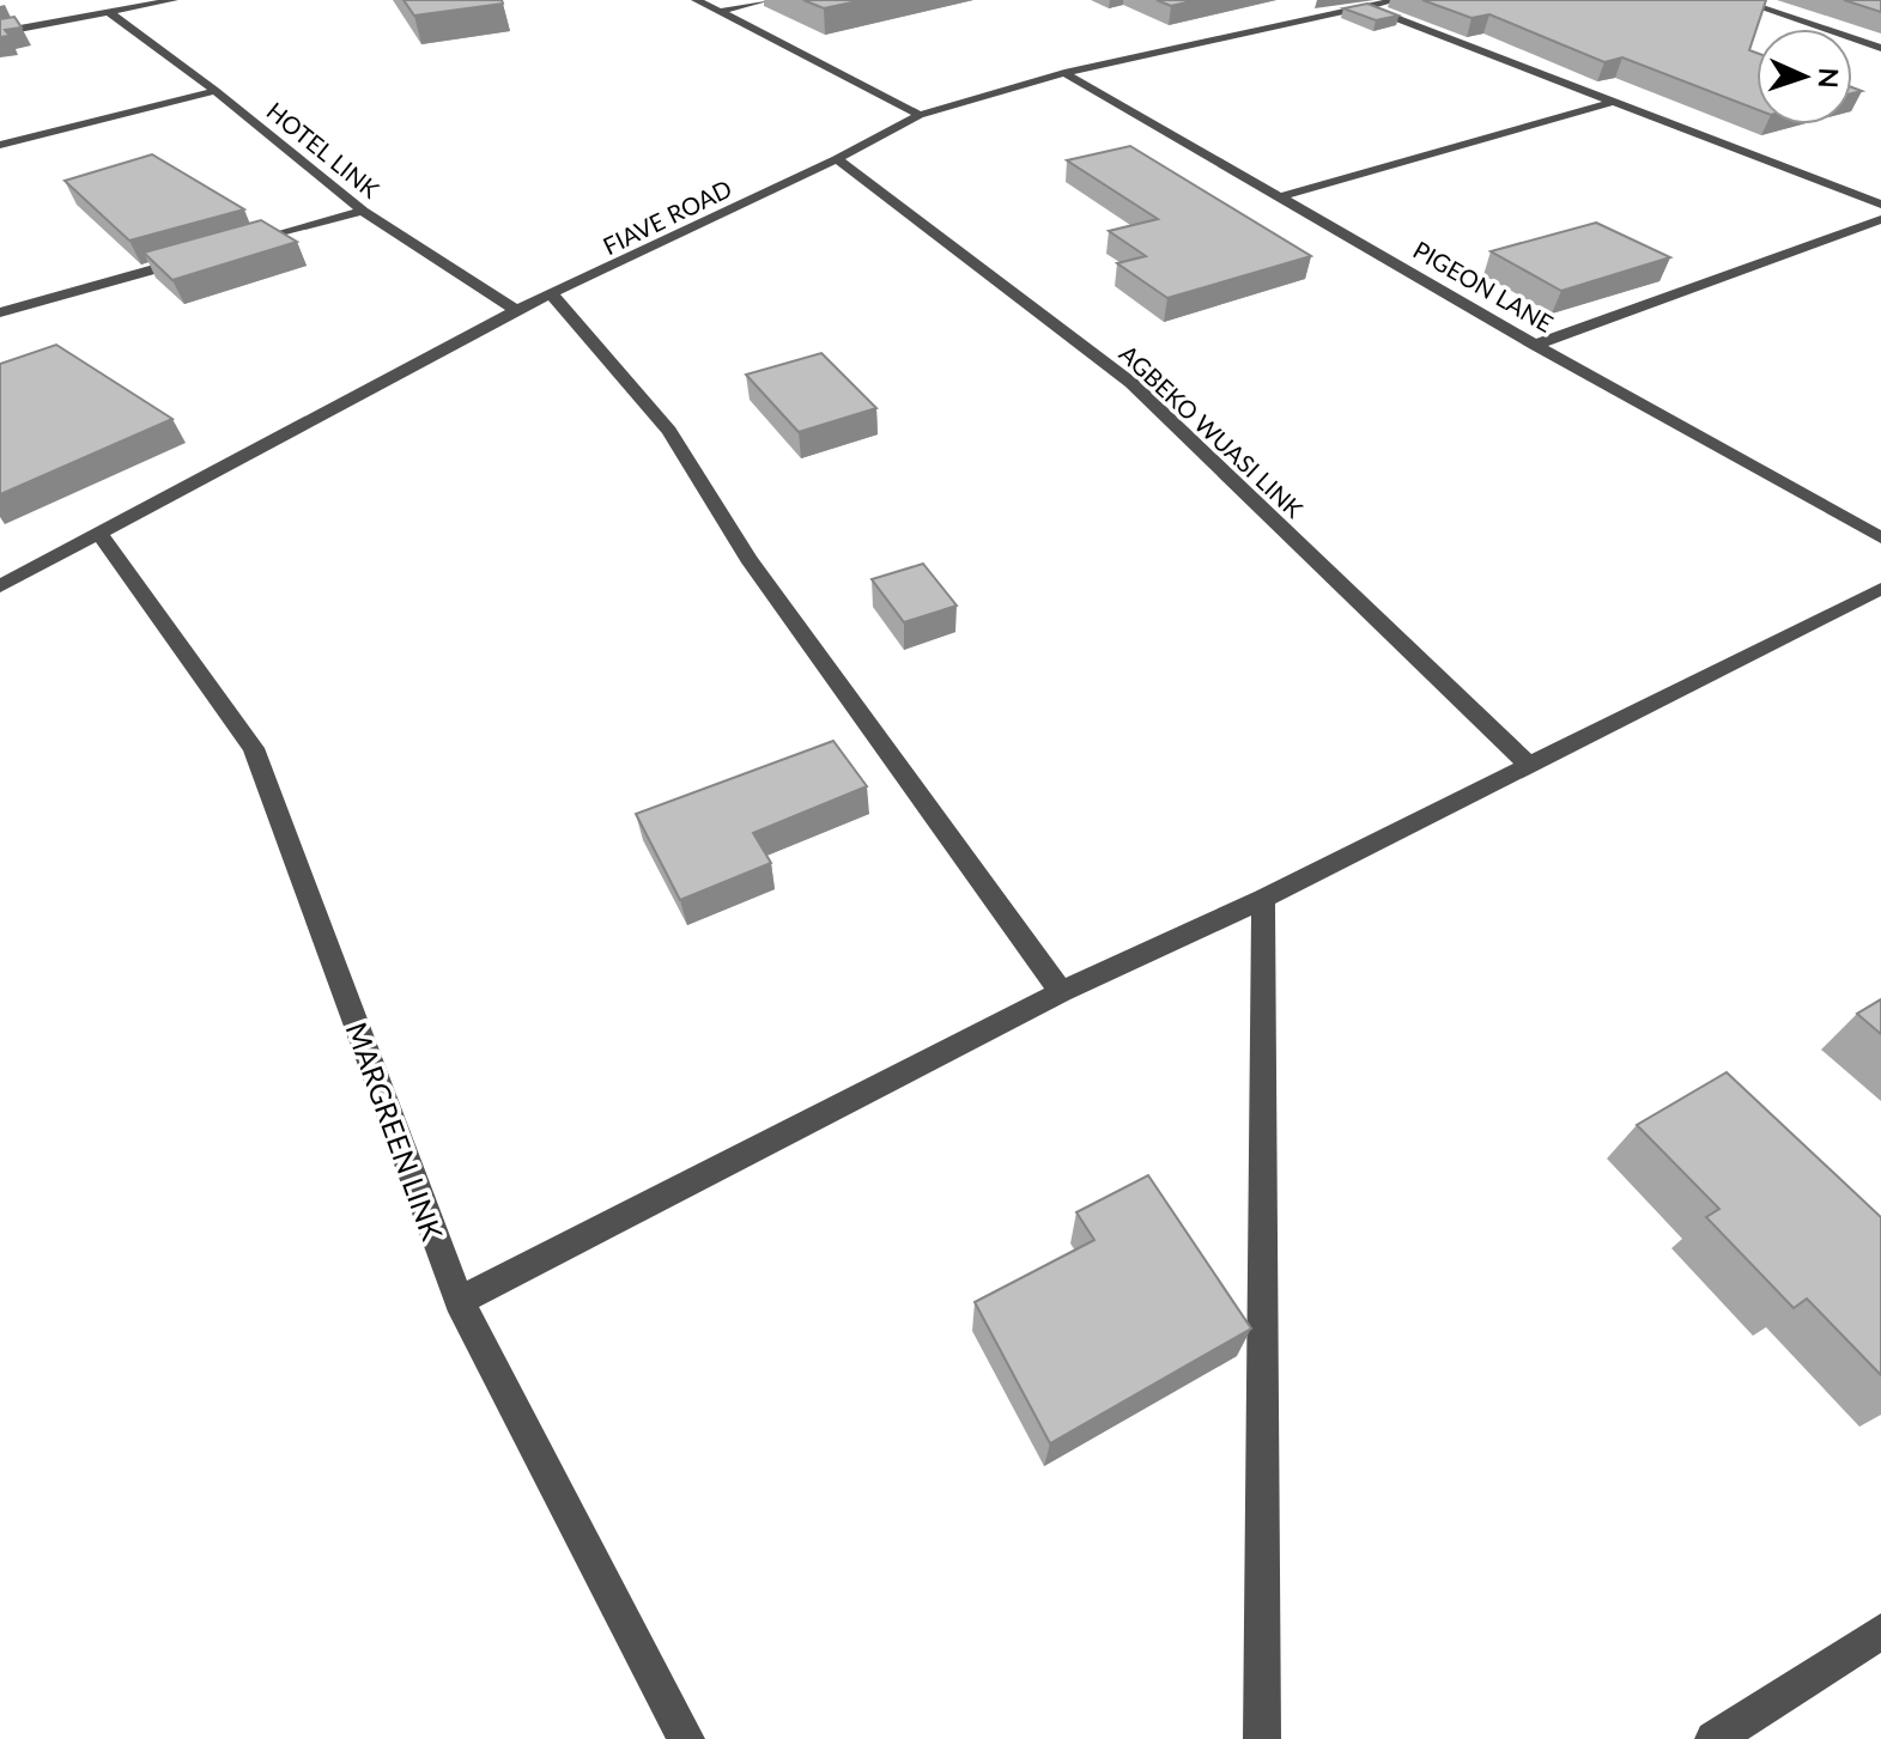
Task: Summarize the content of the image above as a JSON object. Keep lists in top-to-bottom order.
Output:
{
  "streets": {
    "street": [
      "HOTEL LINK",
      "FIAVE ROAD",
      "PIGEON LANE",
      "AGBEKO WUASI LINK",
      "MARGREEN LINK"
    ]
  },
  "crossings": [
    ["HOTEL LINK", "FIAVE ROAD"],
    ["FIAVE ROAD", "PIGEON LANE"],
    ["FIAVE ROAD", "AGBEKO WUASI LINK"],
    ["FIAVE ROAD", "MARGREEN LINK"]
  ],
  "north": "right"
}
